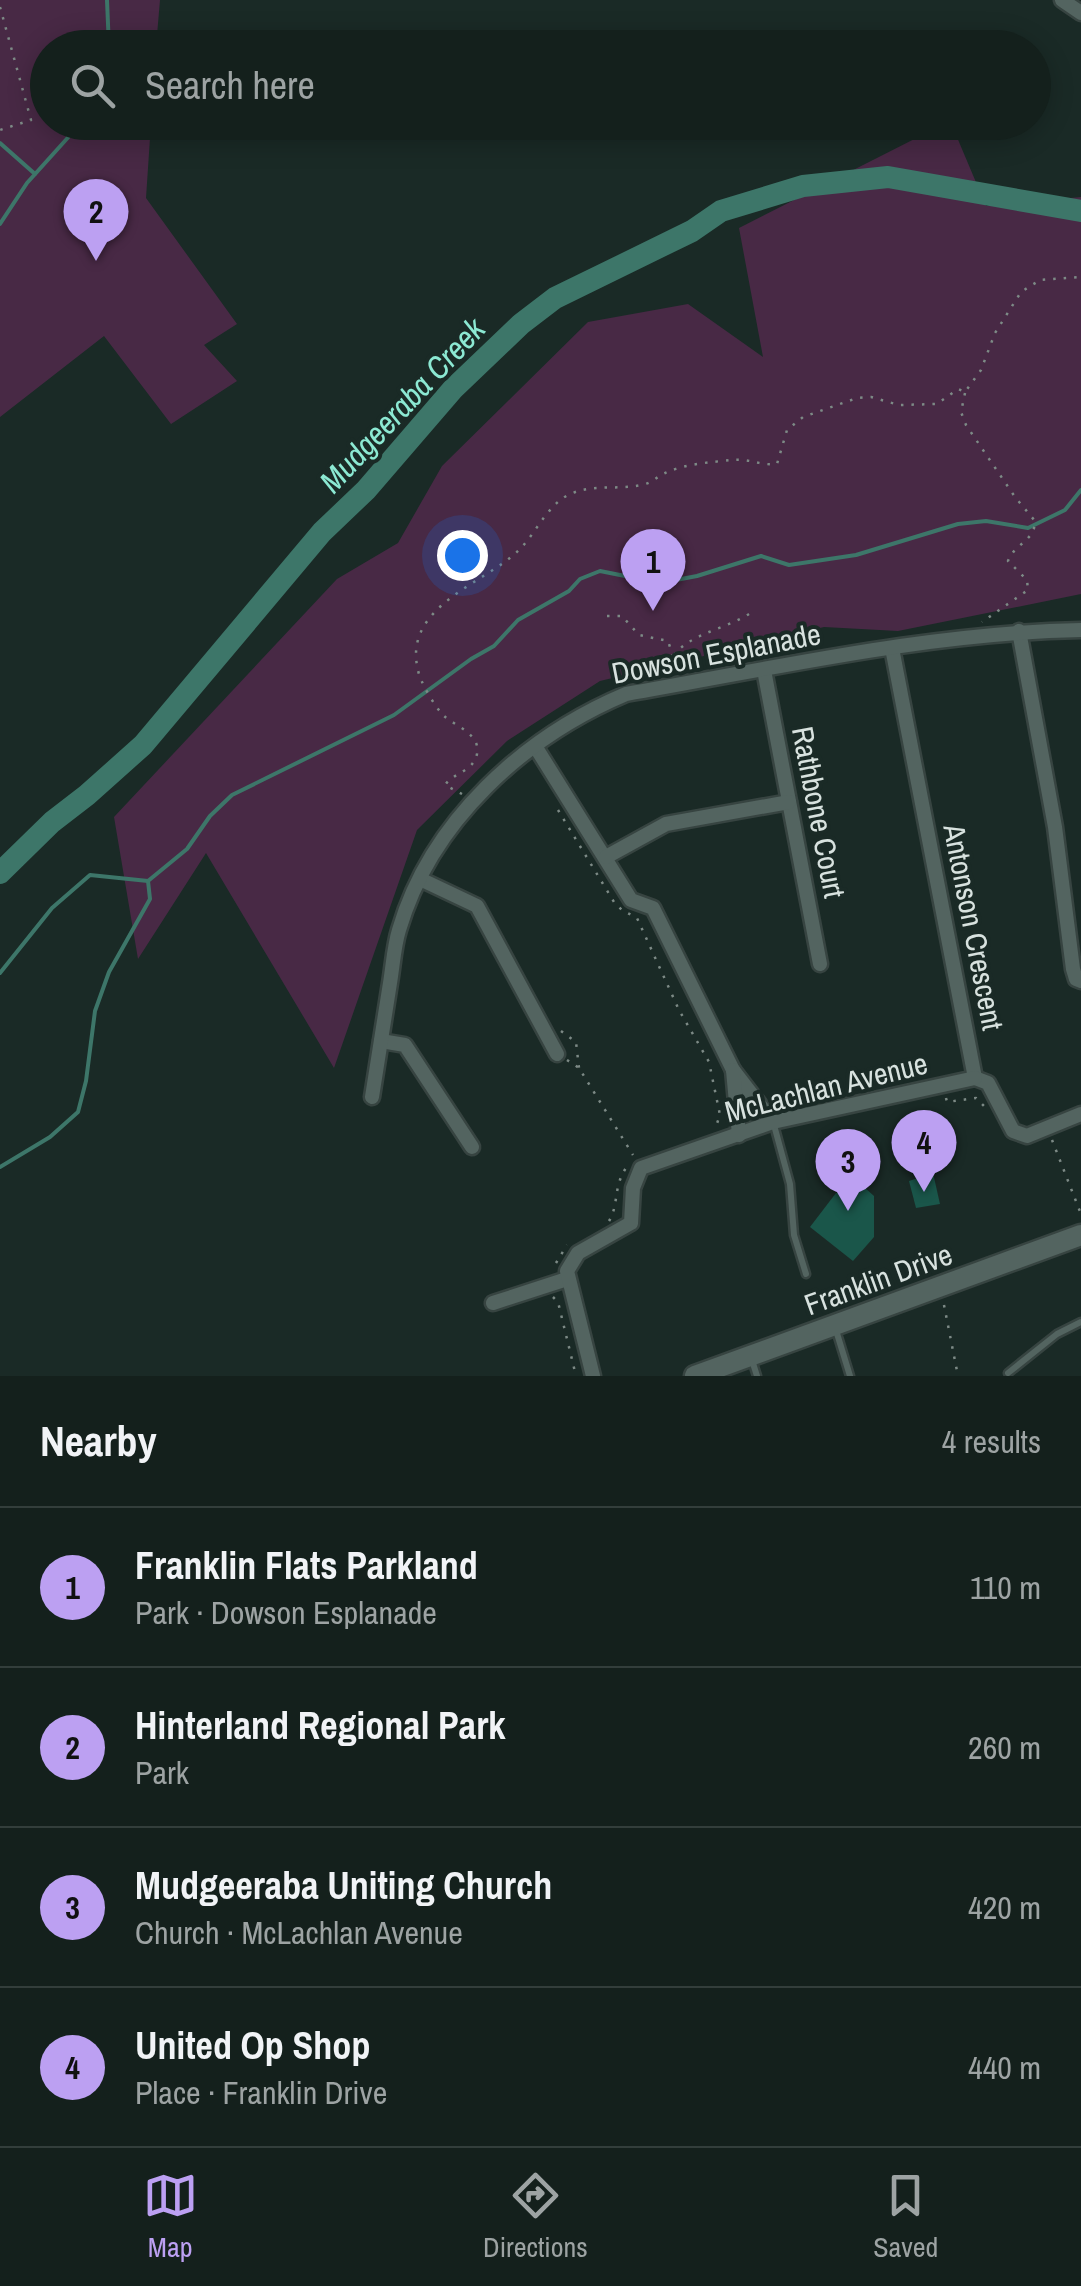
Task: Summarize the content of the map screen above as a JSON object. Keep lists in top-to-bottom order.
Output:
{
  "streets": {
    "main road": ["Franklin Drive"],
    "street": [
      "Dowson Esplanade",
      "Rathbone Court",
      "Antonson Crescent",
      "McLachlan Avenue"
    ]
  },
  "crossings": [
    ["Dowson Esplanade", "Rathbone Court"],
    ["Dowson Esplanade", "Antonson Crescent"],
    ["Antonson Crescent", "McLachlan Avenue"]
  ],
  "water": ["Mudgeeraba Creek"],
  "page": {
    "search": "Search here",
    "pins": [
      "2",
      "1",
      "4",
      "3"
    ],
    "heading": ["Nearby", "4 results"],
    "list": [
      {
        "mark": "1",
        "name": "Franklin Flats Parkland",
        "note": "Park · Dowson Esplanade",
        "value": "110 m"
      },
      {
        "mark": "2",
        "name": "Hinterland Regional Park",
        "note": "Park",
        "value": "260 m"
      },
      {
        "mark": "3",
        "name": "Mudgeeraba Uniting Church",
        "note": "Church · McLachlan Avenue",
        "value": "420 m"
      },
      {
        "mark": "4",
        "name": "United Op Shop",
        "note": "Place · Franklin Drive",
        "value": "440 m"
      }
    ],
    "nav": ["Map", "Directions", "Saved"]
  }
}
